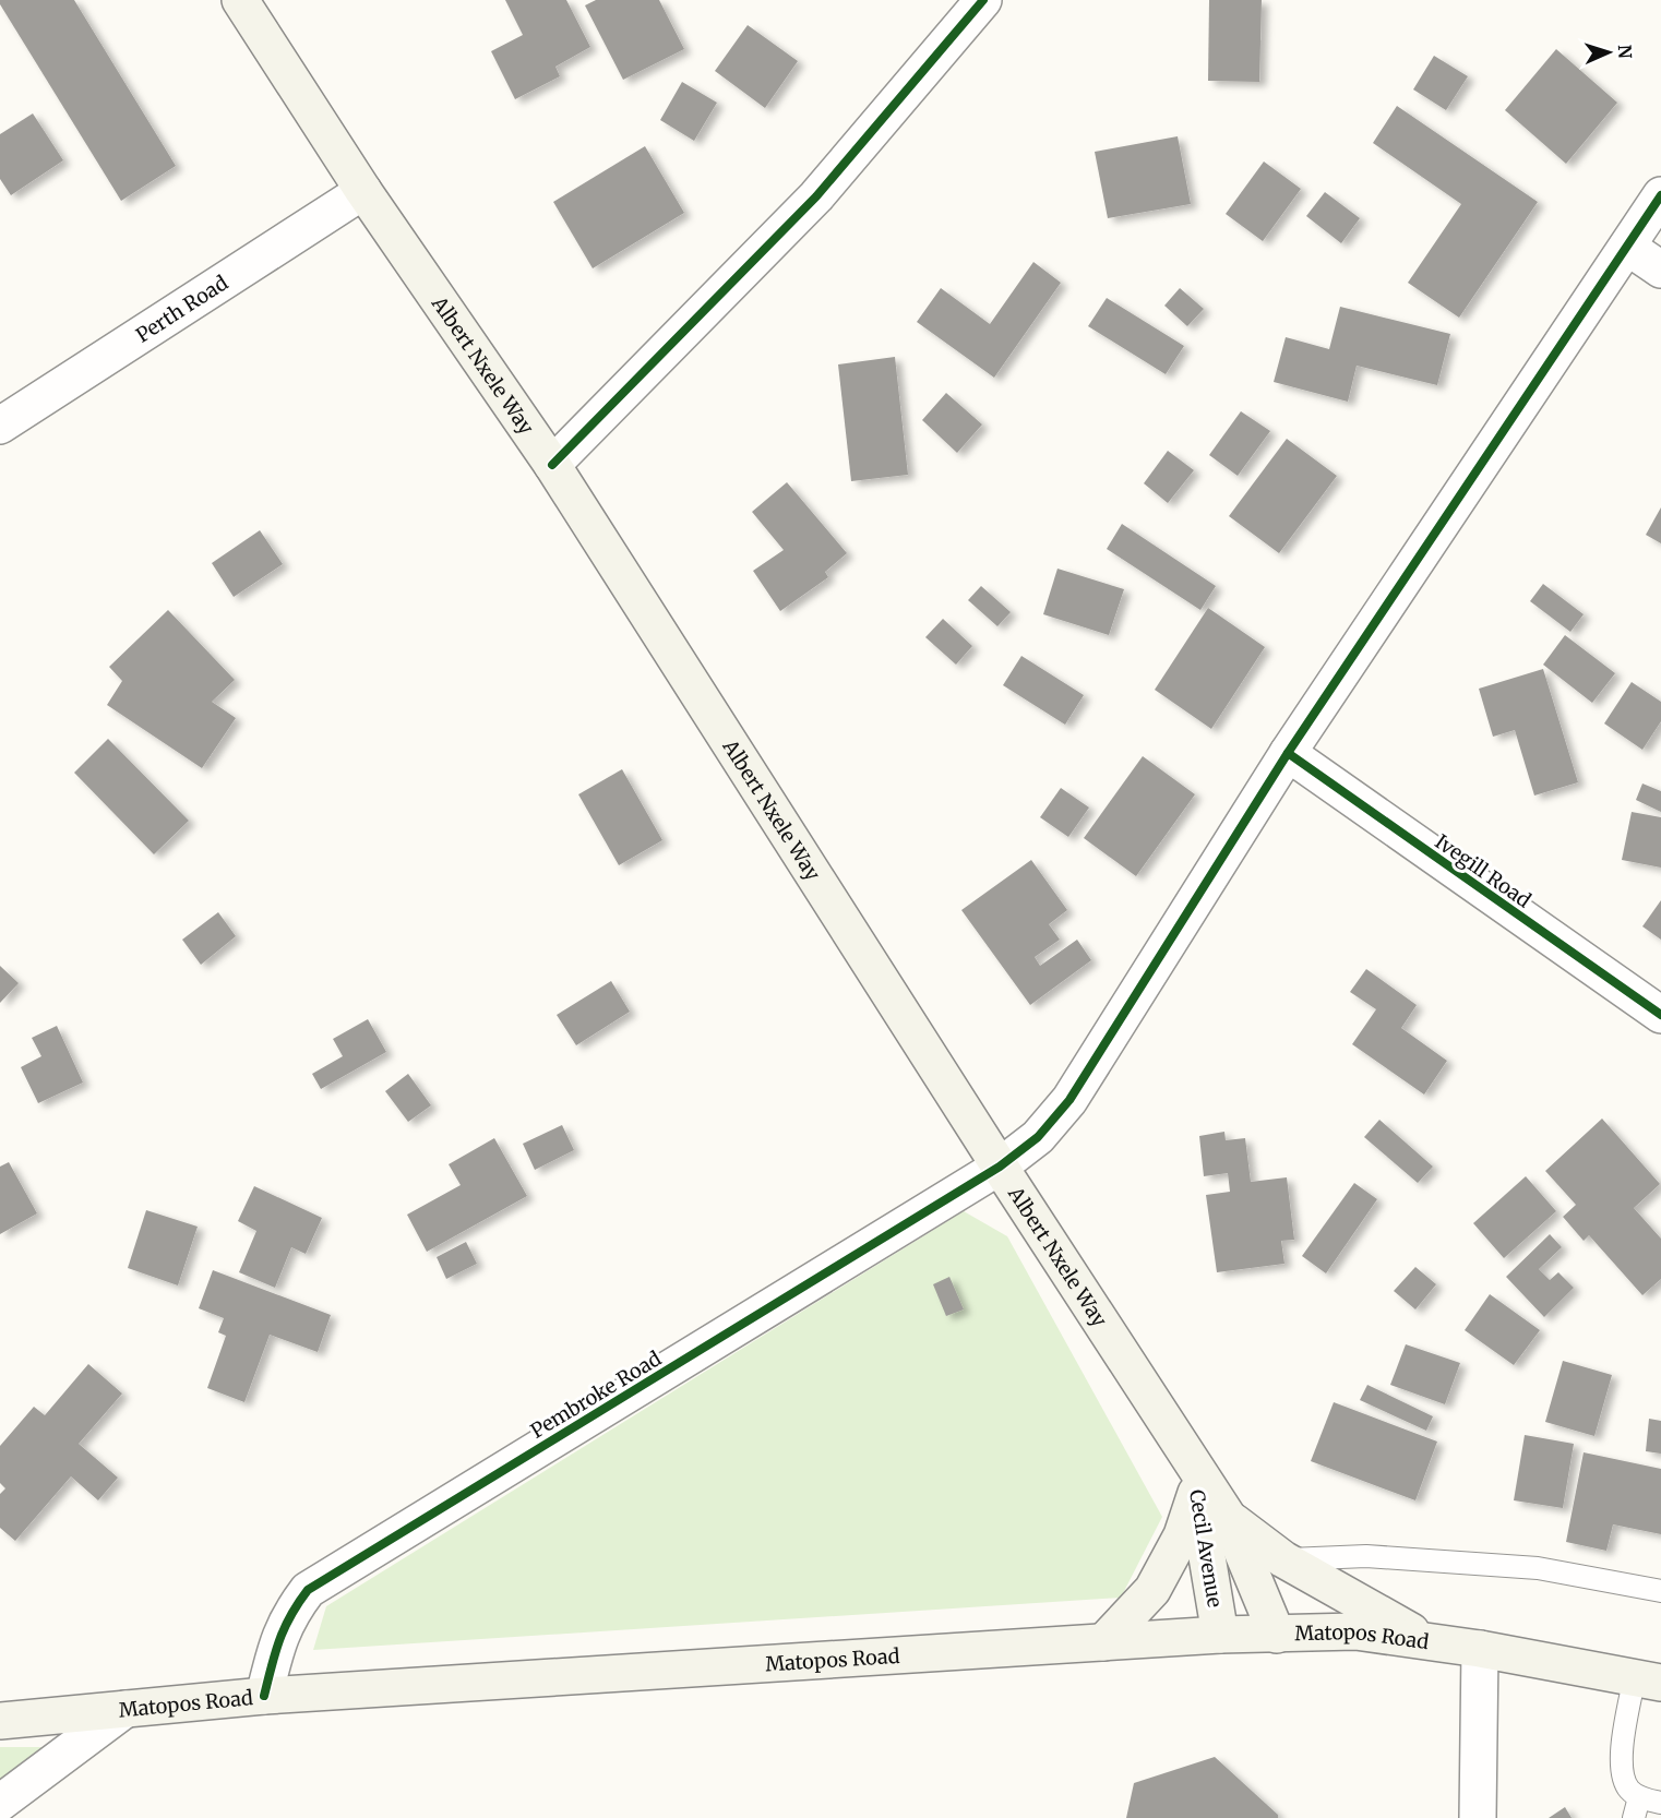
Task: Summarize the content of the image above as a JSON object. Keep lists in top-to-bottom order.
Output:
{
  "streets": {
    "main road": ["Albert Nxele Way", "Cecil Avenue", "Matopos Road"],
    "street": ["Perth Road", "Ivegill Road", "Pembroke Road"]
  },
  "crossings": [
    ["Perth Road", "Albert Nxele Way"],
    ["Albert Nxele Way", "Pembroke Road"],
    ["Albert Nxele Way", "Cecil Avenue"],
    ["Albert Nxele Way", "Matopos Road"],
    ["Ivegill Road", "Pembroke Road"],
    ["Pembroke Road", "Matopos Road"],
    ["Cecil Avenue", "Matopos Road"]
  ],
  "north": "right"
}
